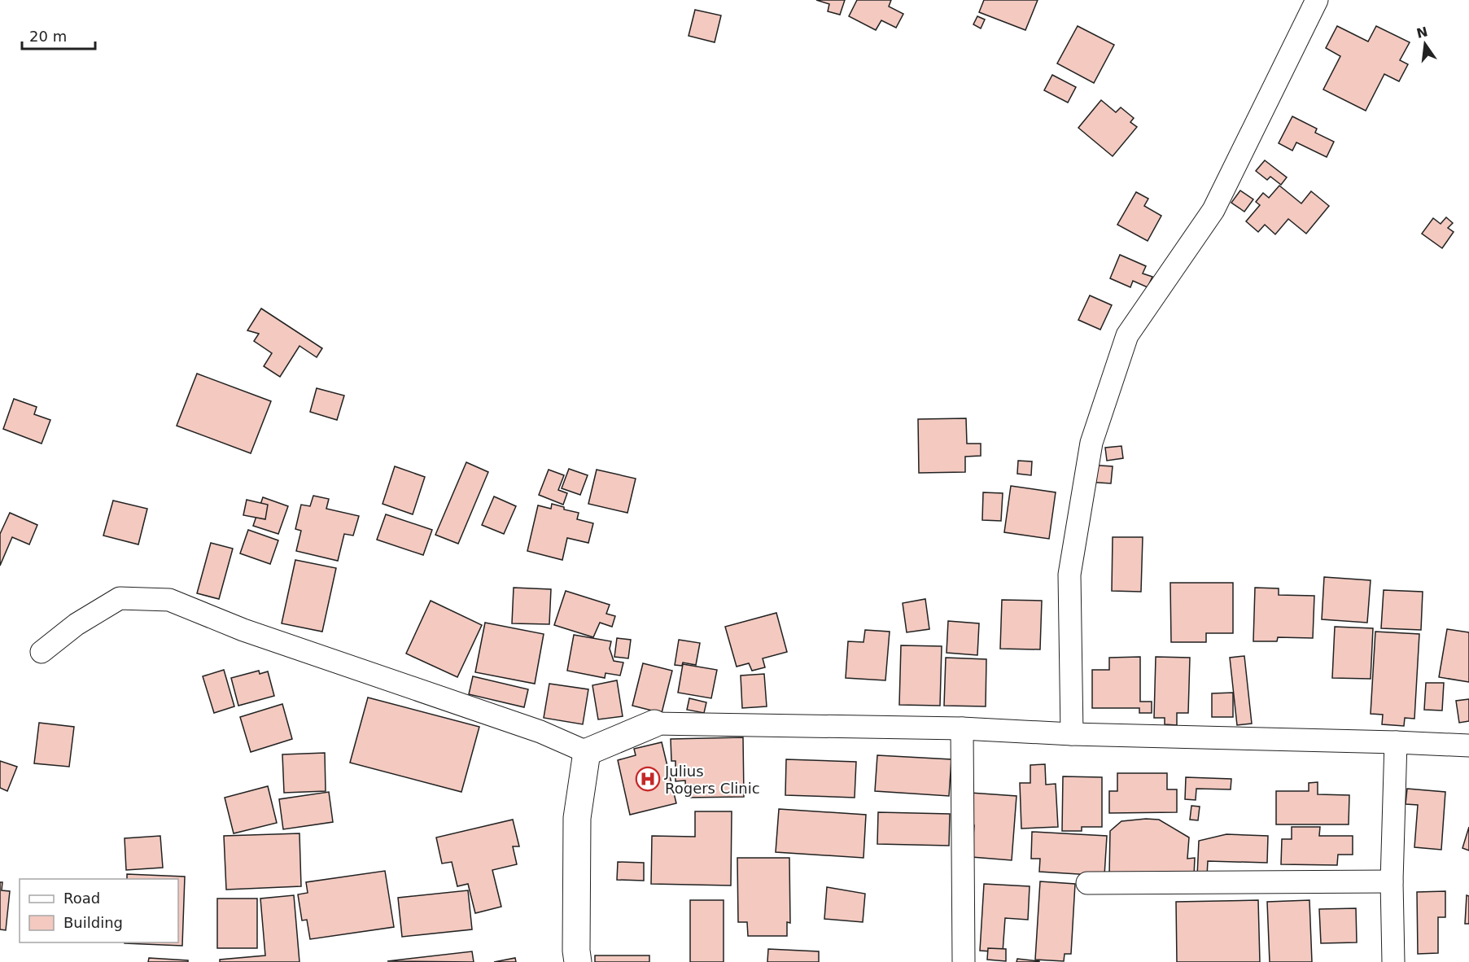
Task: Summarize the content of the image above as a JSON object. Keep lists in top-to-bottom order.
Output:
{
  "places": {
    "hospital": ["Julius Rogers Clinic"]
  },
  "legend": ["Road", "Building"],
  "scale_bar": "20 m",
  "north": "top"
}
